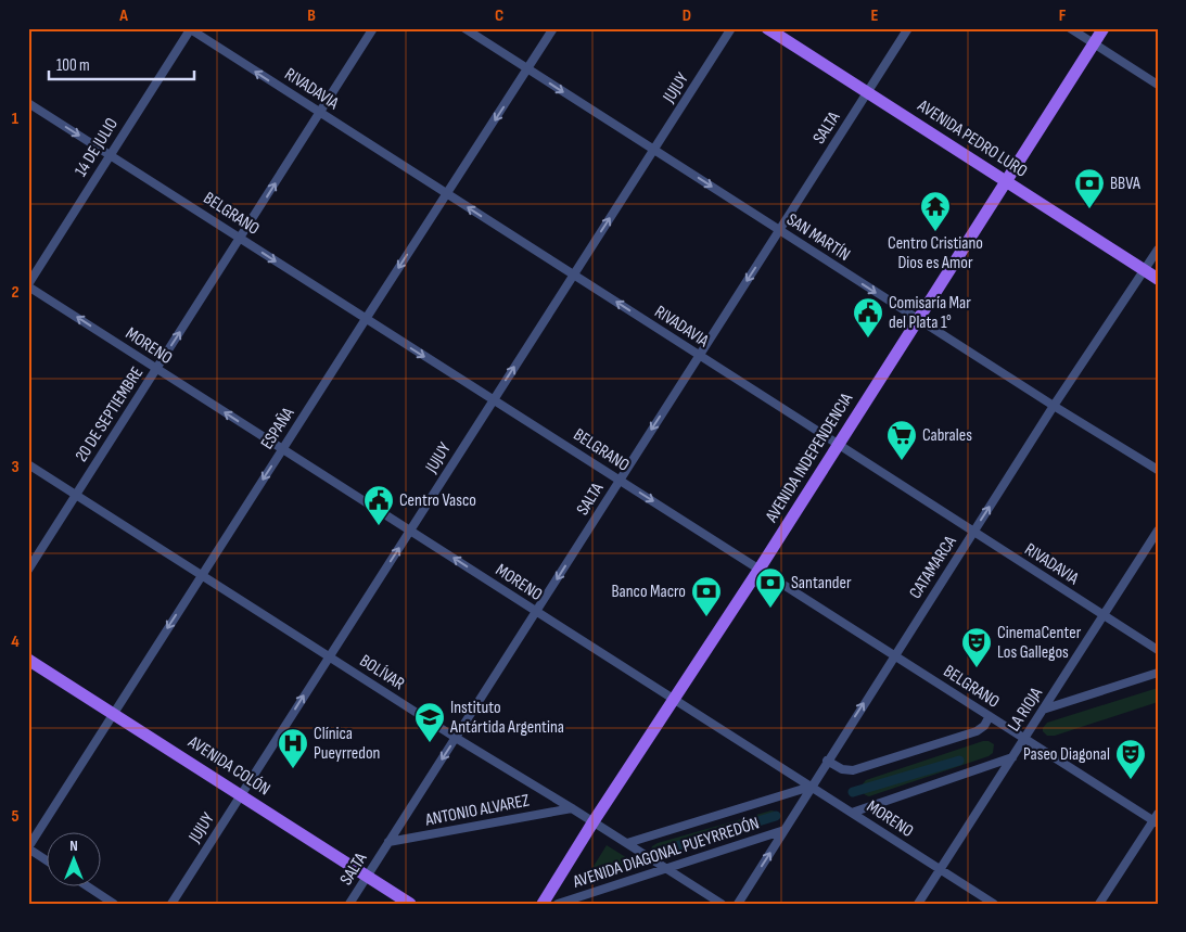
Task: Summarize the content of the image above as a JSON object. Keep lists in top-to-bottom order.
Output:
{
  "streets": {
    "main road": ["AVENIDA PEDRO LURO", "AVENIDA INDEPENDENCIA", "AVENIDA COLÓN"],
    "street": [
      "JUJUY",
      "RIVADAVIA",
      "SALTA",
      "14 DE JULIO",
      "BELGRANO",
      "SAN MARTÍN",
      "MORENO",
      "20 DE SEPTIEMBRE",
      "ESPAÑA",
      "CATAMARCA",
      "BOLÍVAR",
      "LA RIOJA",
      "ANTONIO ALVAREZ",
      "AVENIDA DIAGONAL PUEYRREDÓN"
    ]
  },
  "crossings": [
    ["JUJUY", "RIVADAVIA"],
    ["JUJUY", "BELGRANO"],
    ["JUJUY", "SAN MARTÍN"],
    ["JUJUY", "MORENO"],
    ["JUJUY", "BOLÍVAR"],
    ["JUJUY", "AVENIDA COLÓN"],
    ["RIVADAVIA", "SALTA"],
    ["RIVADAVIA", "14 DE JULIO"],
    ["RIVADAVIA", "20 DE SEPTIEMBRE"],
    ["RIVADAVIA", "ESPAÑA"],
    ["RIVADAVIA", "AVENIDA INDEPENDENCIA"],
    ["RIVADAVIA", "CATAMARCA"],
    ["RIVADAVIA", "LA RIOJA"],
    ["SALTA", "AVENIDA PEDRO LURO"],
    ["SALTA", "BELGRANO"],
    ["SALTA", "SAN MARTÍN"],
    ["SALTA", "MORENO"],
    ["SALTA", "BOLÍVAR"],
    ["SALTA", "AVENIDA COLÓN"],
    ["SALTA", "ANTONIO ALVAREZ"],
    ["AVENIDA PEDRO LURO", "AVENIDA INDEPENDENCIA"],
    ["AVENIDA PEDRO LURO", "CATAMARCA"],
    ["14 DE JULIO", "BELGRANO"],
    ["14 DE JULIO", "MORENO"],
    ["BELGRANO", "20 DE SEPTIEMBRE"],
    ["BELGRANO", "ESPAÑA"],
    ["BELGRANO", "AVENIDA INDEPENDENCIA"],
    ["BELGRANO", "CATAMARCA"],
    ["BELGRANO", "LA RIOJA"],
    ["SAN MARTÍN", "ESPAÑA"],
    ["SAN MARTÍN", "AVENIDA INDEPENDENCIA"],
    ["SAN MARTÍN", "CATAMARCA"],
    ["MORENO", "20 DE SEPTIEMBRE"],
    ["MORENO", "ESPAÑA"],
    ["MORENO", "AVENIDA INDEPENDENCIA"],
    ["MORENO", "CATAMARCA"],
    ["MORENO", "LA RIOJA"],
    ["MORENO", "AVENIDA DIAGONAL PUEYRREDÓN"],
    ["20 DE SEPTIEMBRE", "BOLÍVAR"],
    ["ESPAÑA", "BOLÍVAR"],
    ["ESPAÑA", "AVENIDA COLÓN"],
    ["AVENIDA INDEPENDENCIA", "BOLÍVAR"],
    ["CATAMARCA", "AVENIDA DIAGONAL PUEYRREDÓN"],
    ["BOLÍVAR", "ANTONIO ALVAREZ"],
    ["BOLÍVAR", "AVENIDA DIAGONAL PUEYRREDÓN"]
  ],
  "one_way": [
    "JUJUY",
    "RIVADAVIA",
    "SALTA",
    "BELGRANO",
    "SAN MARTÍN",
    "MORENO",
    "20 DE SEPTIEMBRE",
    "ESPAÑA",
    "CATAMARCA"
  ],
  "places": {
    "bank": ["BBVA", "Santander", "Banco Macro"],
    "temple": ["Centro Cristiano Dios es Amor"],
    "public building": ["Comisaría Mar del Plata 1°", "Centro Vasco"],
    "supermarket": ["Cabrales"],
    "theatre": ["CinemaCenter Los Gallegos", "Paseo Diagonal"],
    "school or university": ["Instituto Antártida Argentina"],
    "hospital": ["Clínica Pueyrredon"]
  },
  "scale_bar": "100 m",
  "north": "top",
  "grid": {
    "columns": [
      "A",
      "B",
      "C",
      "D",
      "E",
      "F"
    ],
    "rows": [
      "1",
      "2",
      "3",
      "4",
      "5"
    ]
  }
}
